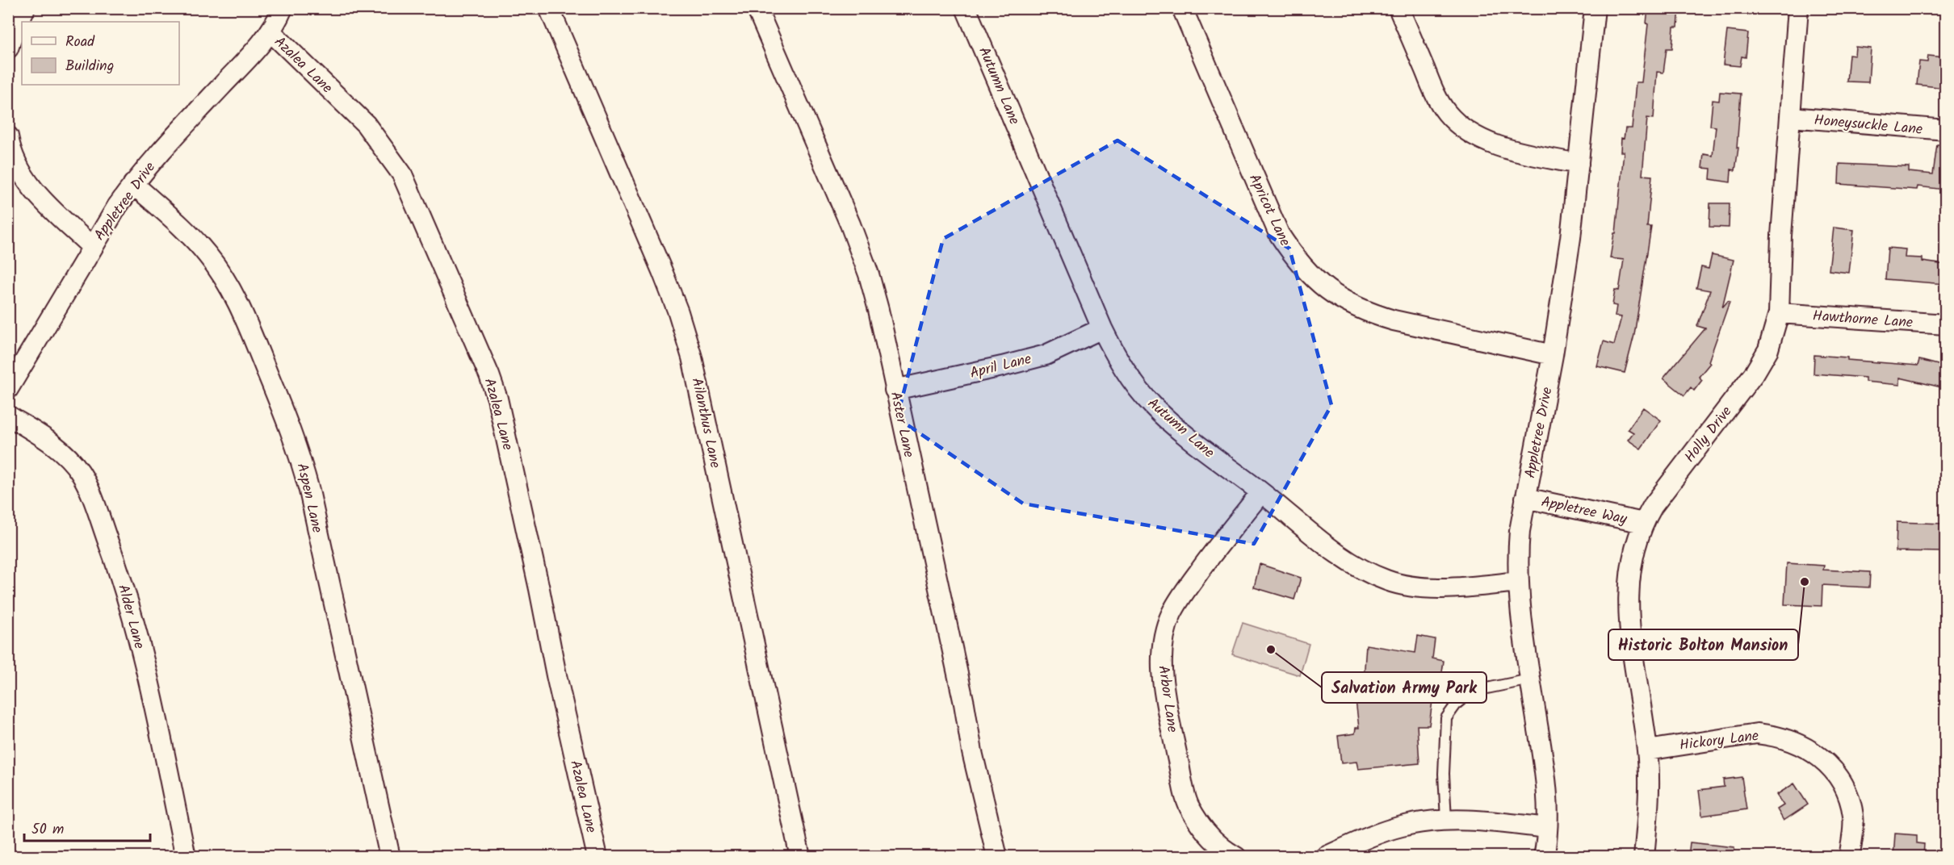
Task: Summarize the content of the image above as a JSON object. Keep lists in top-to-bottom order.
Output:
{
  "streets": {
    "street": [
      "Azalea Lane",
      "Autumn Lane",
      "Honeysuckle Lane",
      "Appletree Drive",
      "Apricot Lane",
      "Hawthorne Lane",
      "April Lane",
      "Ailanthus Lane",
      "Aster Lane",
      "Holly Drive",
      "Aspen Lane",
      "Appletree Way",
      "Alder Lane",
      "Arbor Lane",
      "Hickory Lane"
    ]
  },
  "crossings": [
    ["Azalea Lane", "Appletree Drive"],
    ["Autumn Lane", "Appletree Drive"],
    ["Autumn Lane", "April Lane"],
    ["Autumn Lane", "Arbor Lane"],
    ["Honeysuckle Lane", "Holly Drive"],
    ["Appletree Drive", "Apricot Lane"],
    ["Appletree Drive", "Aspen Lane"],
    ["Appletree Drive", "Appletree Way"],
    ["Hawthorne Lane", "Holly Drive"],
    ["April Lane", "Aster Lane"],
    ["Holly Drive", "Appletree Way"],
    ["Holly Drive", "Hickory Lane"]
  ],
  "places": ["Historic Bolton Mansion", "Salvation Army Park"],
  "legend": ["Road", "Building"],
  "scale_bar": "50 m"
}
